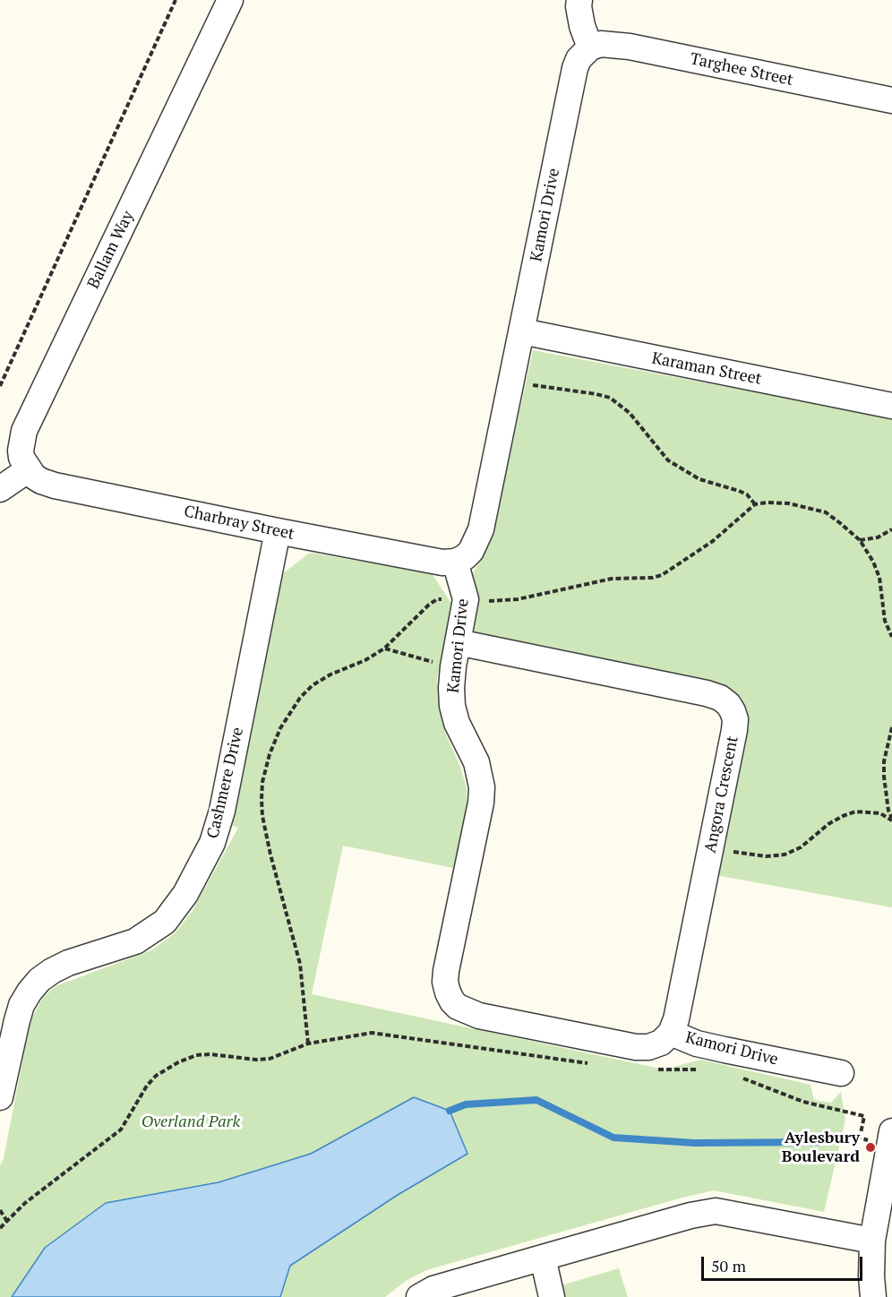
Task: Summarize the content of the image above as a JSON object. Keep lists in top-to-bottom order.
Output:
{
  "streets": {
    "street": [
      "Targhee Street",
      "Kamori Drive",
      "Ballam Way",
      "Karaman Street",
      "Charbray Street",
      "Cashmere Drive",
      "Angora Crescent"
    ]
  },
  "crossings": [
    ["Targhee Street", "Kamori Drive"],
    ["Kamori Drive", "Karaman Street"],
    ["Kamori Drive", "Charbray Street"],
    ["Kamori Drive", "Angora Crescent"],
    ["Ballam Way", "Charbray Street"],
    ["Charbray Street", "Cashmere Drive"]
  ],
  "parks": ["Overland Park"],
  "places": ["Aylesbury Boulevard"],
  "scale_bar": "50 m"
}
